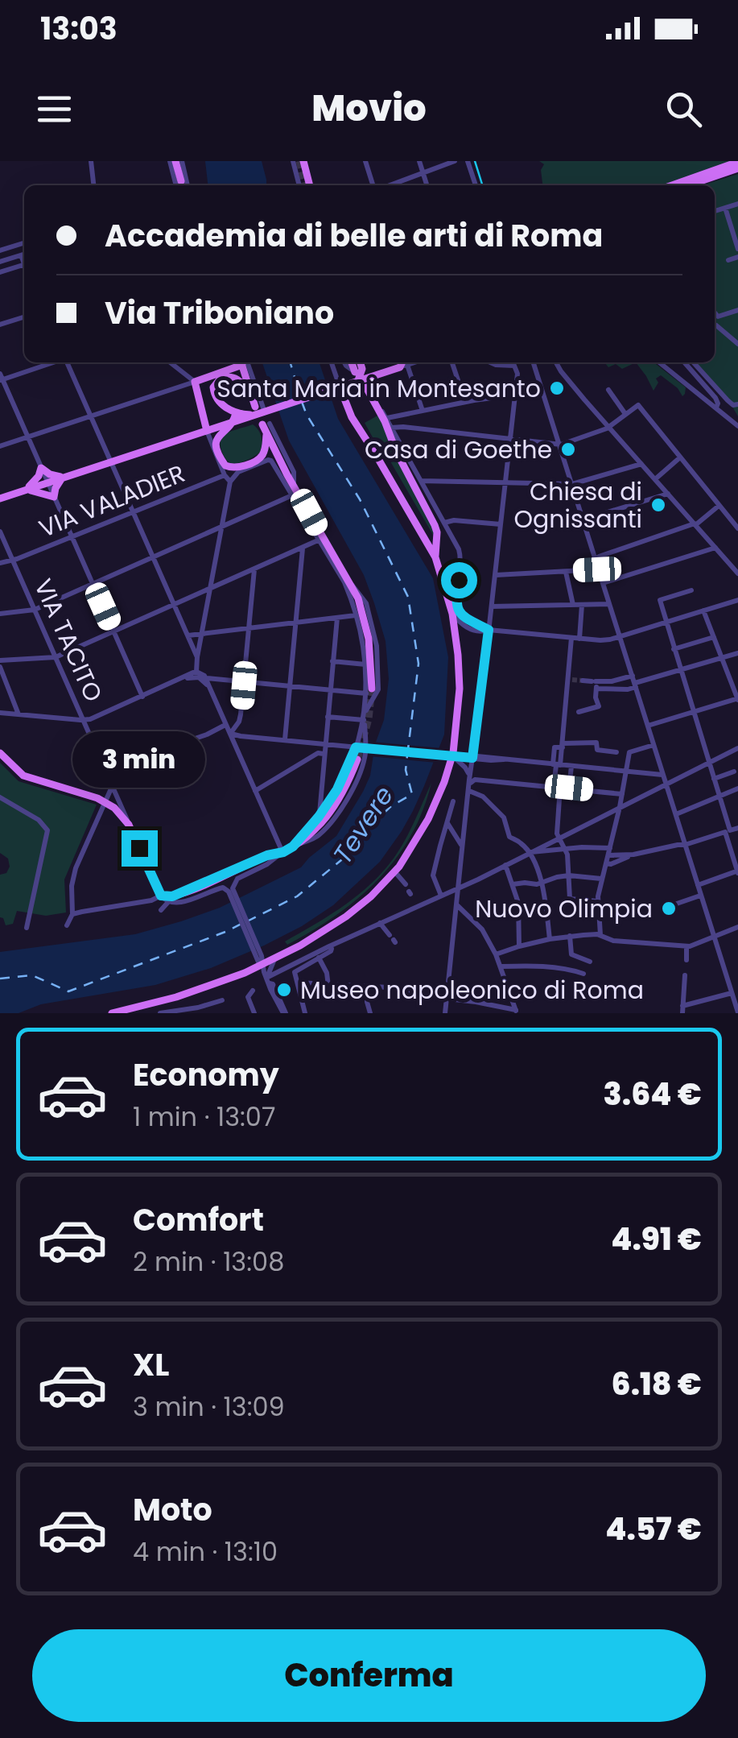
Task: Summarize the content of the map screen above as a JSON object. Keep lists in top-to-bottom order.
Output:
{
  "streets": {
    "street": ["VIA VALADIER", "VIA TACITO"]
  },
  "crossings": [
    ["VIA VALADIER", "VIA TACITO"]
  ],
  "water": ["Tevere"],
  "places": [
    "Santa Maria in Montesanto",
    "Casa di Goethe",
    "Chiesa di Ognissanti",
    "Nuovo Olimpia",
    "Museo napoleonico di Roma"
  ],
  "page": {
    "status": "13:03",
    "header": "Movio",
    "banner": ["Accademia di belle arti di Roma", "Via Triboniano"],
    "bubble": "3 min",
    "list": [
      {
        "name": "Economy",
        "note": "1 min · 13:07",
        "value": "3.64 €"
      },
      {
        "name": "Comfort",
        "note": "2 min · 13:08",
        "value": "4.91 €"
      },
      {
        "name": "XL",
        "note": "3 min · 13:09",
        "value": "6.18 €"
      },
      {
        "name": "Moto",
        "note": "4 min · 13:10",
        "value": "4.57 €"
      }
    ],
    "buttons": "Conferma"
  }
}
